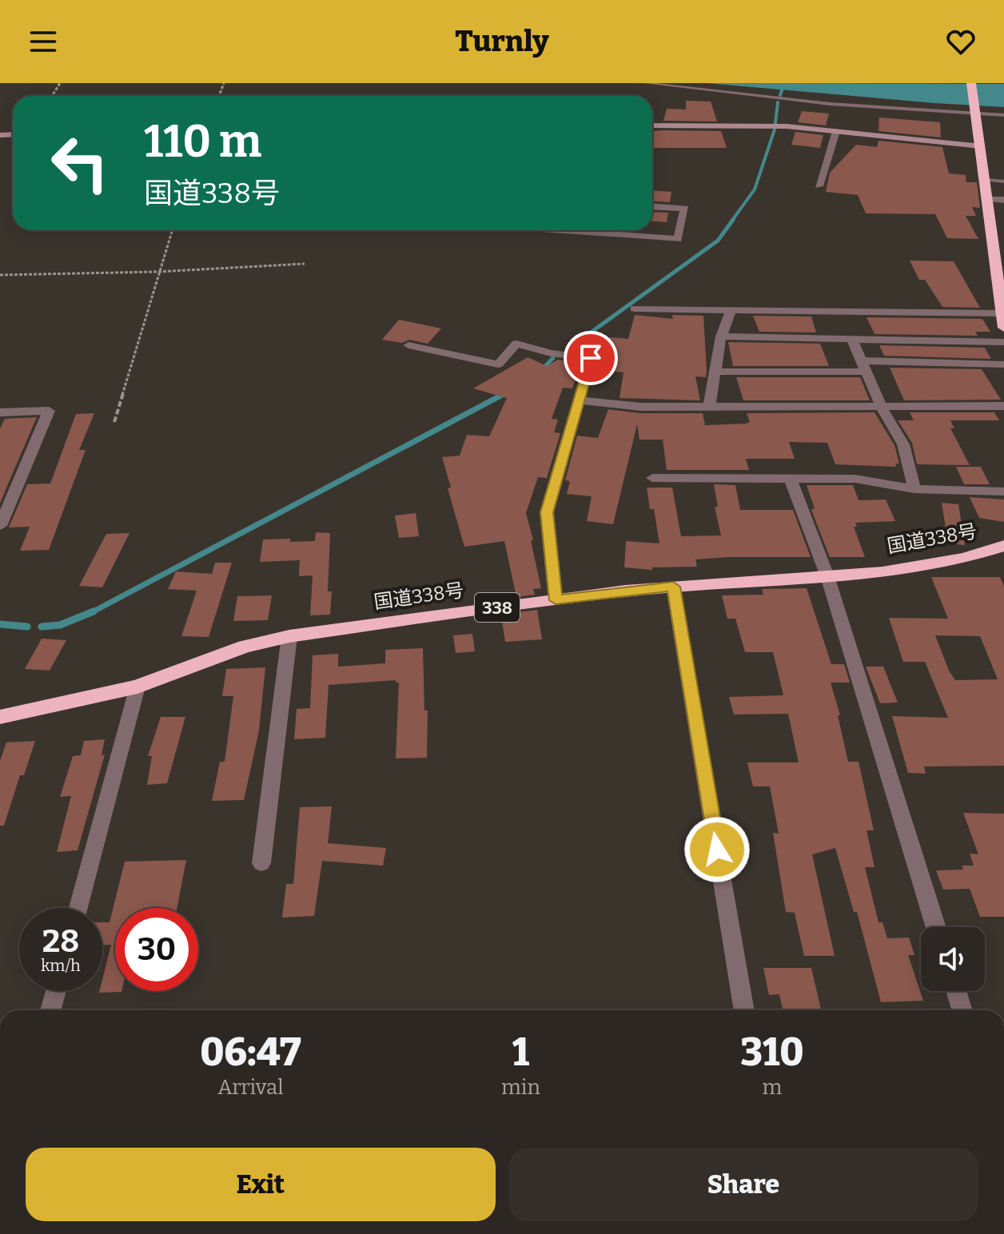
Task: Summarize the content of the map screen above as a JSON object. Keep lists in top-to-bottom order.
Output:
{
  "streets": {
    "highway": ["国道338号", "338"]
  },
  "page": {
    "header": "Turnly",
    "turn": ["110 m", "国道338号"],
    "speed": "28 km/h",
    "limit": "30",
    "eta": [
      "06:47",
      "Arrival",
      "1",
      "min",
      "310",
      "m"
    ],
    "buttons": ["Exit", "Share"]
  }
}
